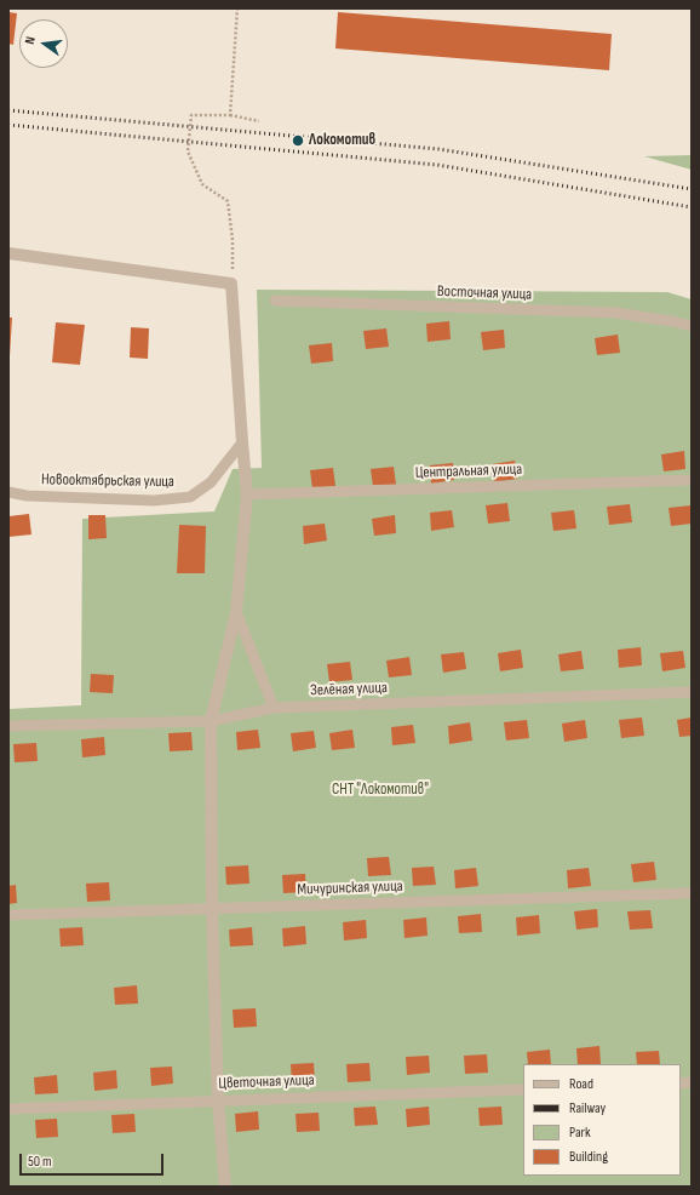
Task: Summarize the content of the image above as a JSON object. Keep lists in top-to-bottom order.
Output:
{
  "streets": {
    "lane": [
      "Восточная улица",
      "Центральная улица",
      "Новооктябрьская улица",
      "Зелёная улица",
      "Мичуринская улица",
      "Цветочная улица"
    ]
  },
  "parks": ["СНТ \"Локомотив\""],
  "places": ["Локомотив"],
  "legend": [
    "Road",
    "Railway",
    "Park",
    "Building"
  ],
  "scale_bar": "50 m",
  "north": "left"
}
